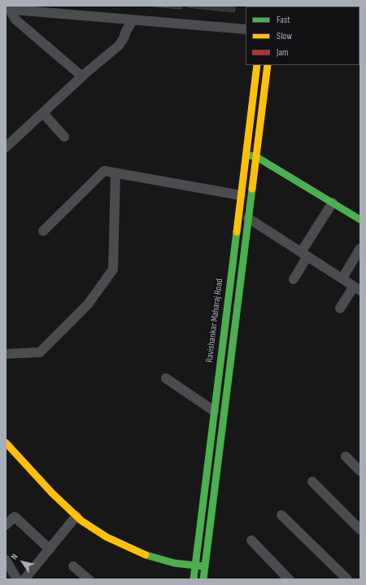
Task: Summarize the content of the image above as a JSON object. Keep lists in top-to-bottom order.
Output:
{
  "streets": {
    "main road": ["Ravishankar Maharaj Road"]
  },
  "legend": ["Fast", "Slow", "Jam"],
  "north": "top left"
}
